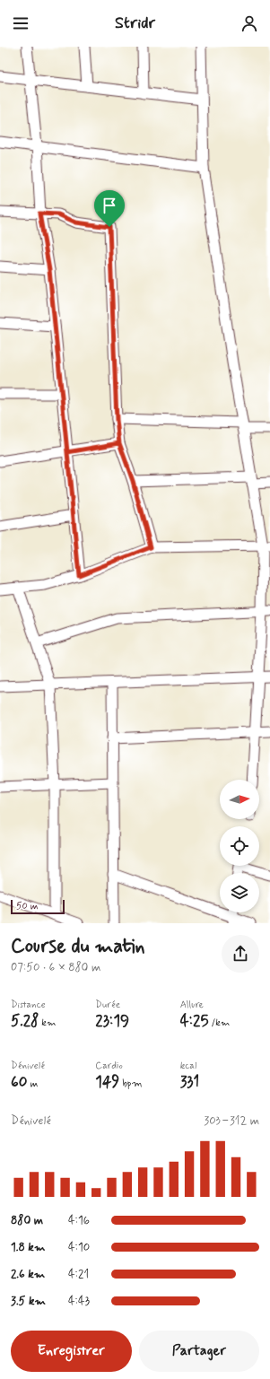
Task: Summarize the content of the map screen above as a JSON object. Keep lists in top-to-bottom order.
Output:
{
  "scale_bar": "50 m",
  "north": "right",
  "page": {
    "header": "Stridr",
    "scale": "50 m",
    "heading": ["Course du matin", "07:50 · 6 × 880 m"],
    "stats": [
      ["Distance", "5.28 km"],
      ["Durée", "23:19"],
      ["Allure", "4:25 /km"],
      ["Dénivelé", "60 m"],
      ["Cardio", "149 bpm"],
      ["kcal", "331"]
    ],
    "chart": ["Dénivelé", "303–312 m"],
    "list": [
      {
        "name": "880 m",
        "note": "4:16"
      },
      {
        "name": "1.8 km",
        "note": "4:10"
      },
      {
        "name": "2.6 km",
        "note": "4:21"
      },
      {
        "name": "3.5 km",
        "note": "4:43"
      }
    ],
    "buttons": ["Enregistrer", "Partager"]
  }
}
